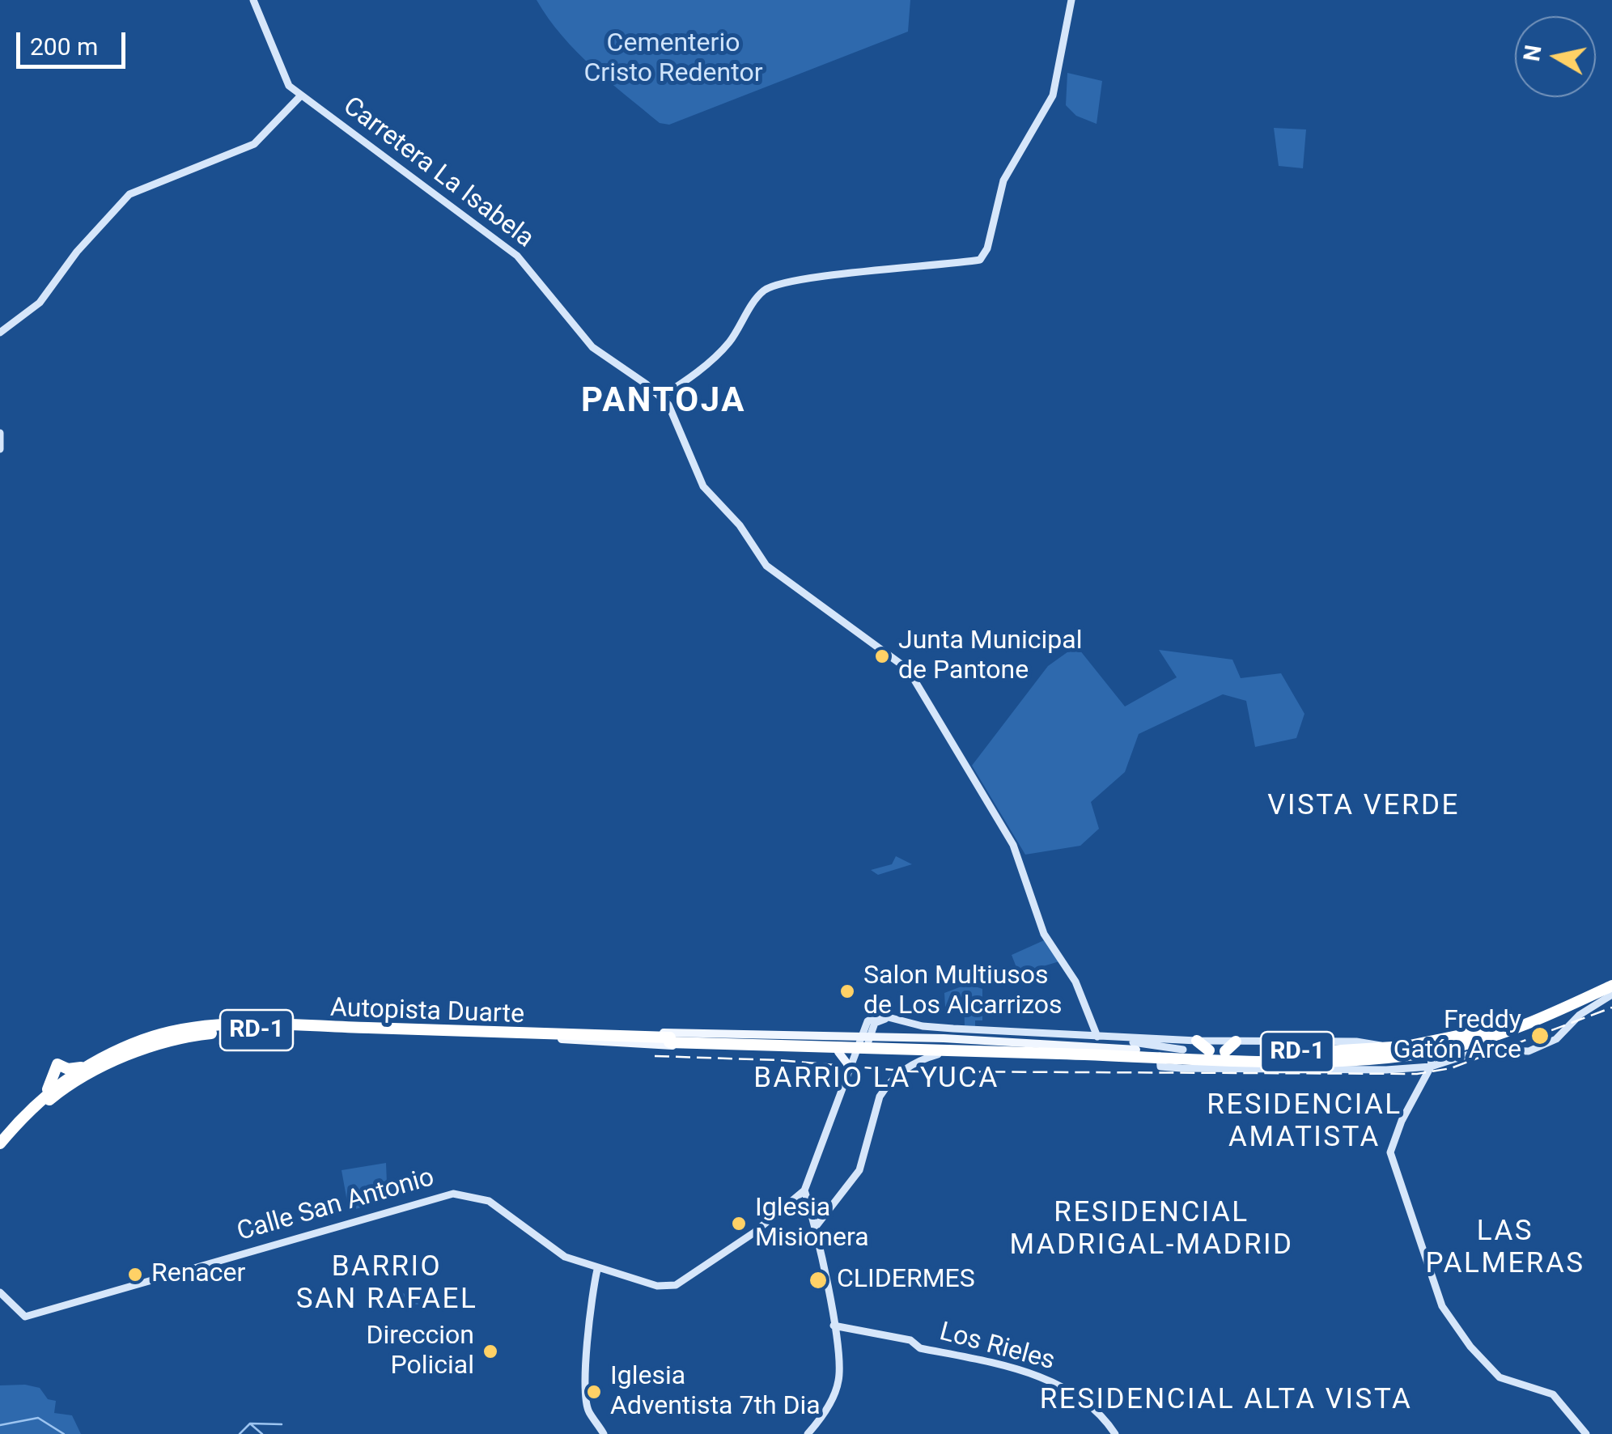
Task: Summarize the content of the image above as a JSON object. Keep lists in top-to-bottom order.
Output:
{
  "streets": {
    "highway": ["Autopista Duarte", "RD-1"],
    "street": ["Carretera La Isabela", "Calle San Antonio", "Los Rieles"]
  },
  "crossings": [
    ["Autopista Duarte", "RD-1"]
  ],
  "districts": [
    "PANTOJA",
    "VISTA VERDE",
    "BARRIO LA YUCA",
    "RESIDENCIAL AMATISTA",
    "RESIDENCIAL MADRIGAL-MADRID",
    "LAS PALMERAS",
    "BARRIO SAN RAFAEL",
    "RESIDENCIAL ALTA VISTA"
  ],
  "parks": ["Cementerio Cristo Redentor"],
  "places": [
    "Junta Municipal de Pantone",
    "Salon Multiusos de Los Alcarrizos",
    "Freddy Gatón Arce",
    "Iglesia Misionera",
    "Renacer",
    "CLIDERMES",
    "Direccion Policial",
    "Iglesia Adventista 7th Dia"
  ],
  "scale_bar": "200 m",
  "north": "left"
}
